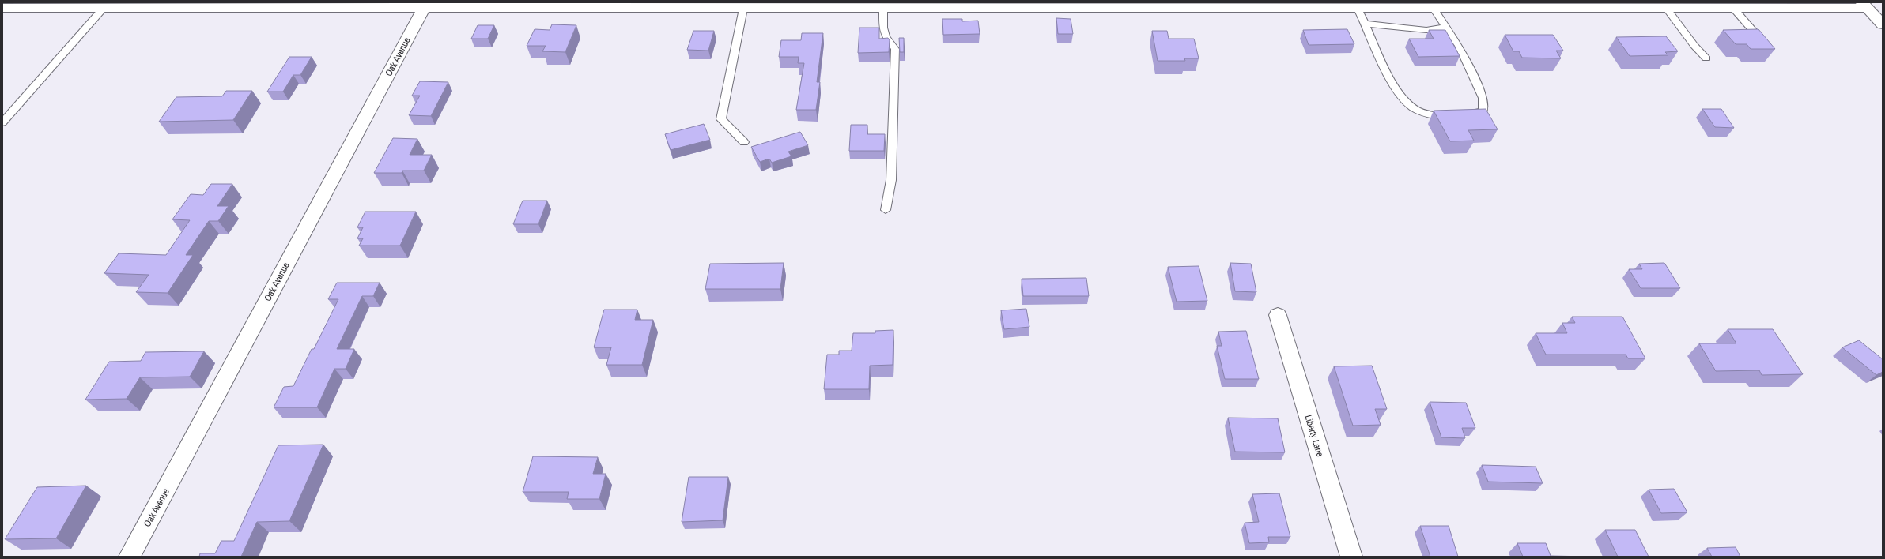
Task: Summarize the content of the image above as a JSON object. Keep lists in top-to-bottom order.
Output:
{
  "streets": {
    "street": ["Oak Avenue", "Liberty Lane"]
  }
}
